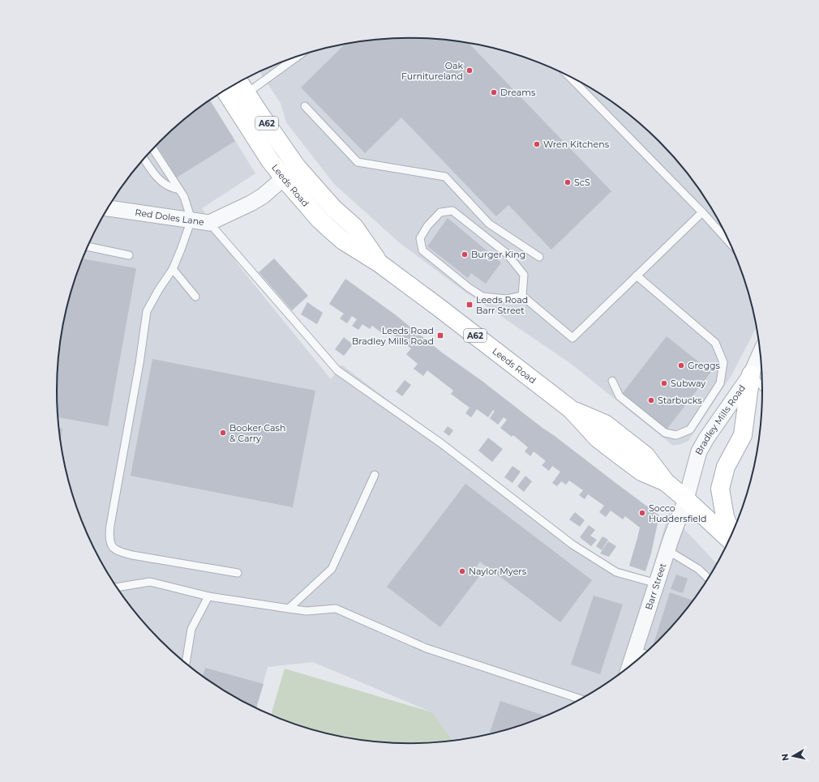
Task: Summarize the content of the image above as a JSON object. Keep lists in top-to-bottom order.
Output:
{
  "streets": {
    "main road": ["A62", "Leeds Road"],
    "street": ["Red Doles Lane", "Bradley Mills Road", "Barr Street"]
  },
  "crossings": [
    ["Leeds Road", "Red Doles Lane"],
    ["Leeds Road", "Bradley Mills Road"],
    ["Leeds Road", "Barr Street"],
    ["Bradley Mills Road", "Barr Street"]
  ],
  "places": {
    "other": [
      "Oak Furnitureland",
      "Dreams",
      "Wren Kitchens",
      "ScS",
      "Burger King",
      "Greggs",
      "Subway",
      "Starbucks",
      "Booker Cash & Carry",
      "Socco Huddersfield",
      "Naylor Myers"
    ],
    "transit": ["Leeds Road Barr Street", "Leeds Road Bradley Mills Road"]
  },
  "north": "left"
}
